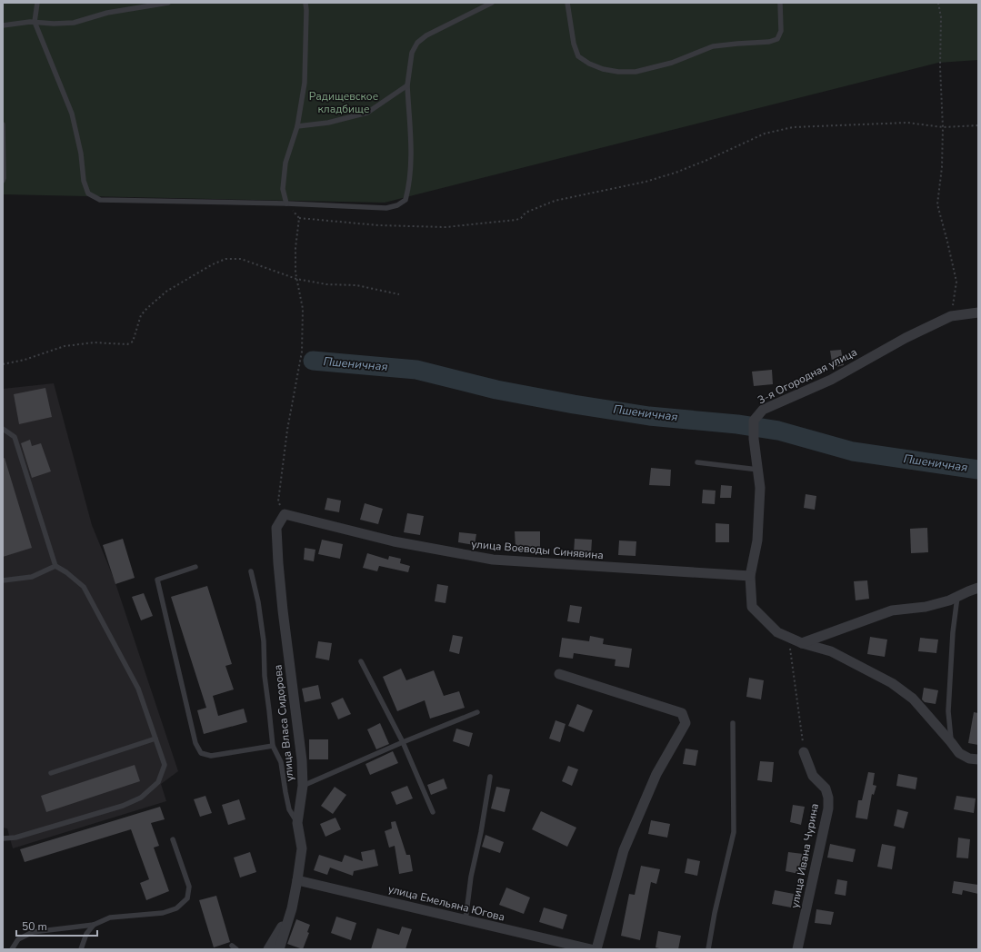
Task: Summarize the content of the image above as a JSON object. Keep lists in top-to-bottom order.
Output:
{
  "streets": {
    "street": [
      "3-я Огородная улица",
      "улица Воеводы Синявина",
      "улица Власа Сидорова",
      "улица Ивана Чурина",
      "улица Емельяна Югова"
    ]
  },
  "crossings": [
    ["3-я Огородная улица", "улица Воеводы Синявина"],
    ["улица Воеводы Синявина", "улица Власа Сидорова"],
    ["улица Власа Сидорова", "улица Емельяна Югова"]
  ],
  "water": ["Пшеничная"],
  "parks": ["Радищевское кладбище"],
  "scale_bar": "50 m"
}
